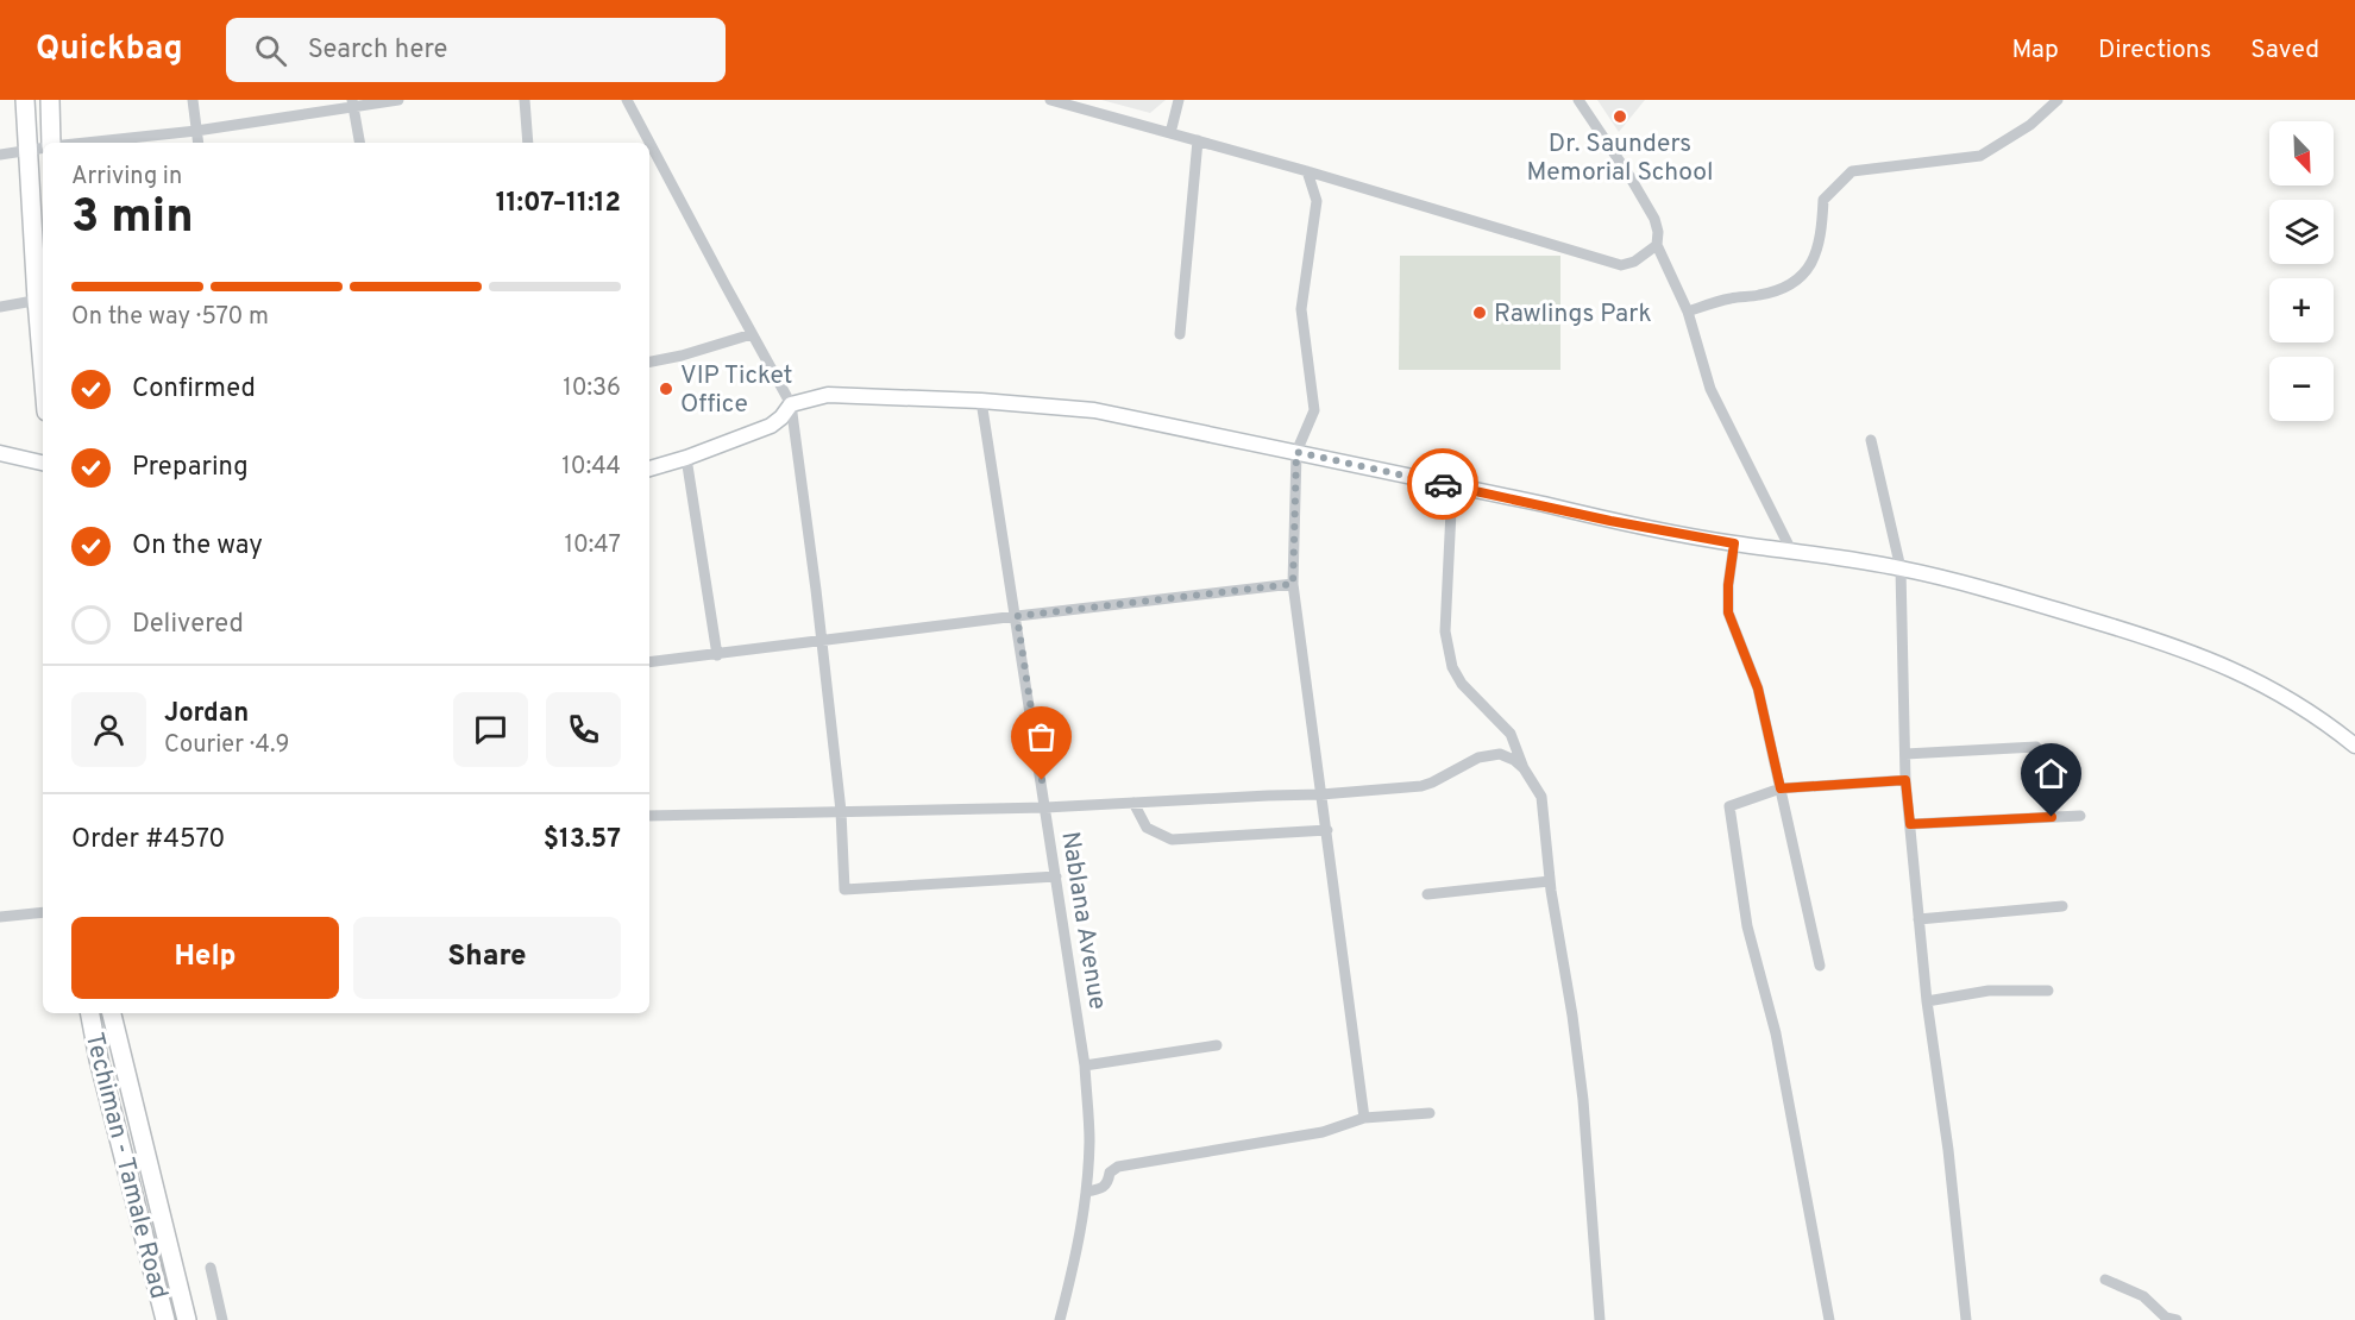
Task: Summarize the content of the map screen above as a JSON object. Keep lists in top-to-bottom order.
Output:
{
  "streets": {
    "highway": ["Techiman - Tamale Road"],
    "street": ["Nablana Avenue"]
  },
  "places": ["Dr. Saunders Memorial School", "Rawlings Park", "VIP Ticket Office"],
  "north": "bottom right",
  "page": {
    "header": "Quickbag",
    "search": "Search here",
    "nav": ["Map", "Directions", "Saved"],
    "map_buttons": ["+", "−"],
    "heading": ["3 min", "Arriving in", "11:07–11:12"],
    "panel": [
      "Jordan",
      "Courier · 4.9",
      "Order #4570",
      "$13.57"
    ],
    "bar": "On the way · 570 m",
    "list": [
      ["Confirmed", "10:36"],
      ["Preparing", "10:44"],
      ["On the way", "10:47"],
      "Delivered"
    ],
    "buttons": ["Help", "Share"]
  }
}
